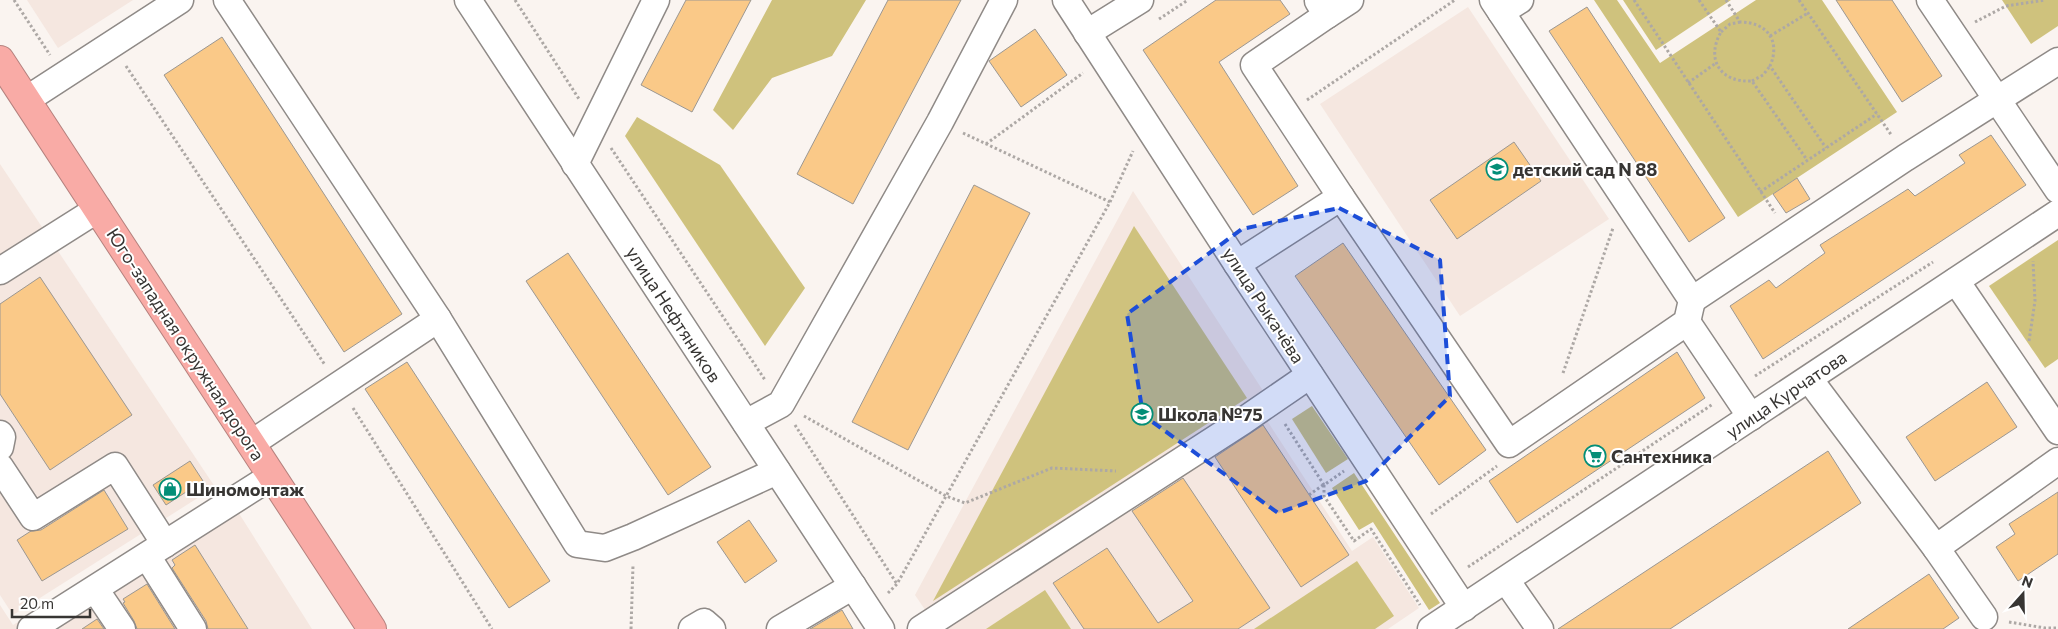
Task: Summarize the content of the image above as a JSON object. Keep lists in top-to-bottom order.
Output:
{
  "streets": {
    "highway": ["Юго-западная окружная дорога"],
    "street": ["улица Рыкачёва", "улица Нефтяников", "улица Курчатова"]
  },
  "crossings": [
    ["улица Рыкачёва", "улица Курчатова"]
  ],
  "places": {
    "school or university": ["детский сад N 88", "Школа №75"],
    "supermarket": ["Сантехника"],
    "shop": ["Шиномонтаж"]
  },
  "scale_bar": "20 m",
  "north": "top"
}
